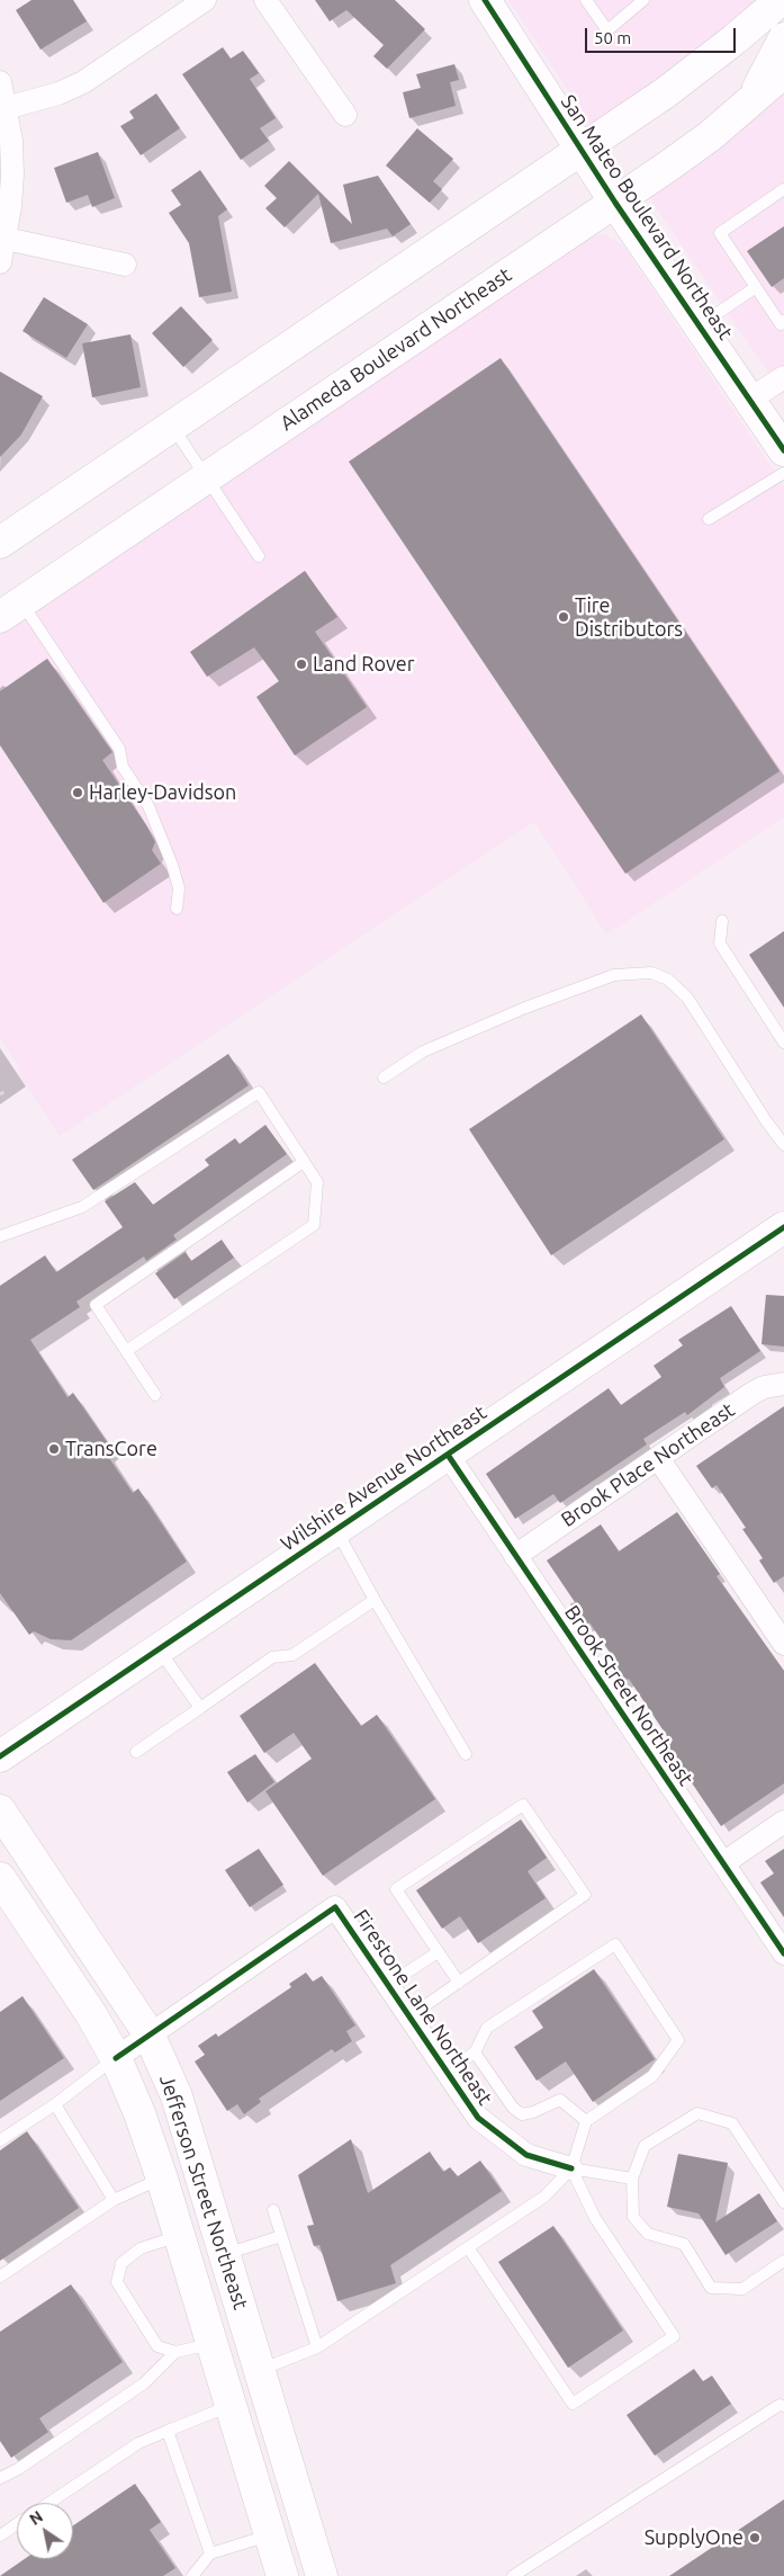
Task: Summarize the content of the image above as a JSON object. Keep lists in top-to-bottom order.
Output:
{
  "streets": {
    "main road": [
      "San Mateo Boulevard Northeast",
      "Alameda Boulevard Northeast",
      "Wilshire Avenue Northeast",
      "Jefferson Street Northeast"
    ],
    "street": ["Brook Place Northeast", "Brook Street Northeast", "Firestone Lane Northeast"]
  },
  "crossings": [
    ["San Mateo Boulevard Northeast", "Alameda Boulevard Northeast"],
    ["Brook Place Northeast", "Brook Street Northeast"],
    ["Wilshire Avenue Northeast", "Brook Street Northeast"],
    ["Firestone Lane Northeast", "Jefferson Street Northeast"]
  ],
  "places": [
    "Tire Distributors",
    "Land Rover",
    "Harley-Davidson",
    "TransCore",
    "SupplyOne"
  ],
  "scale_bar": "50 m",
  "north": "top left"
}
